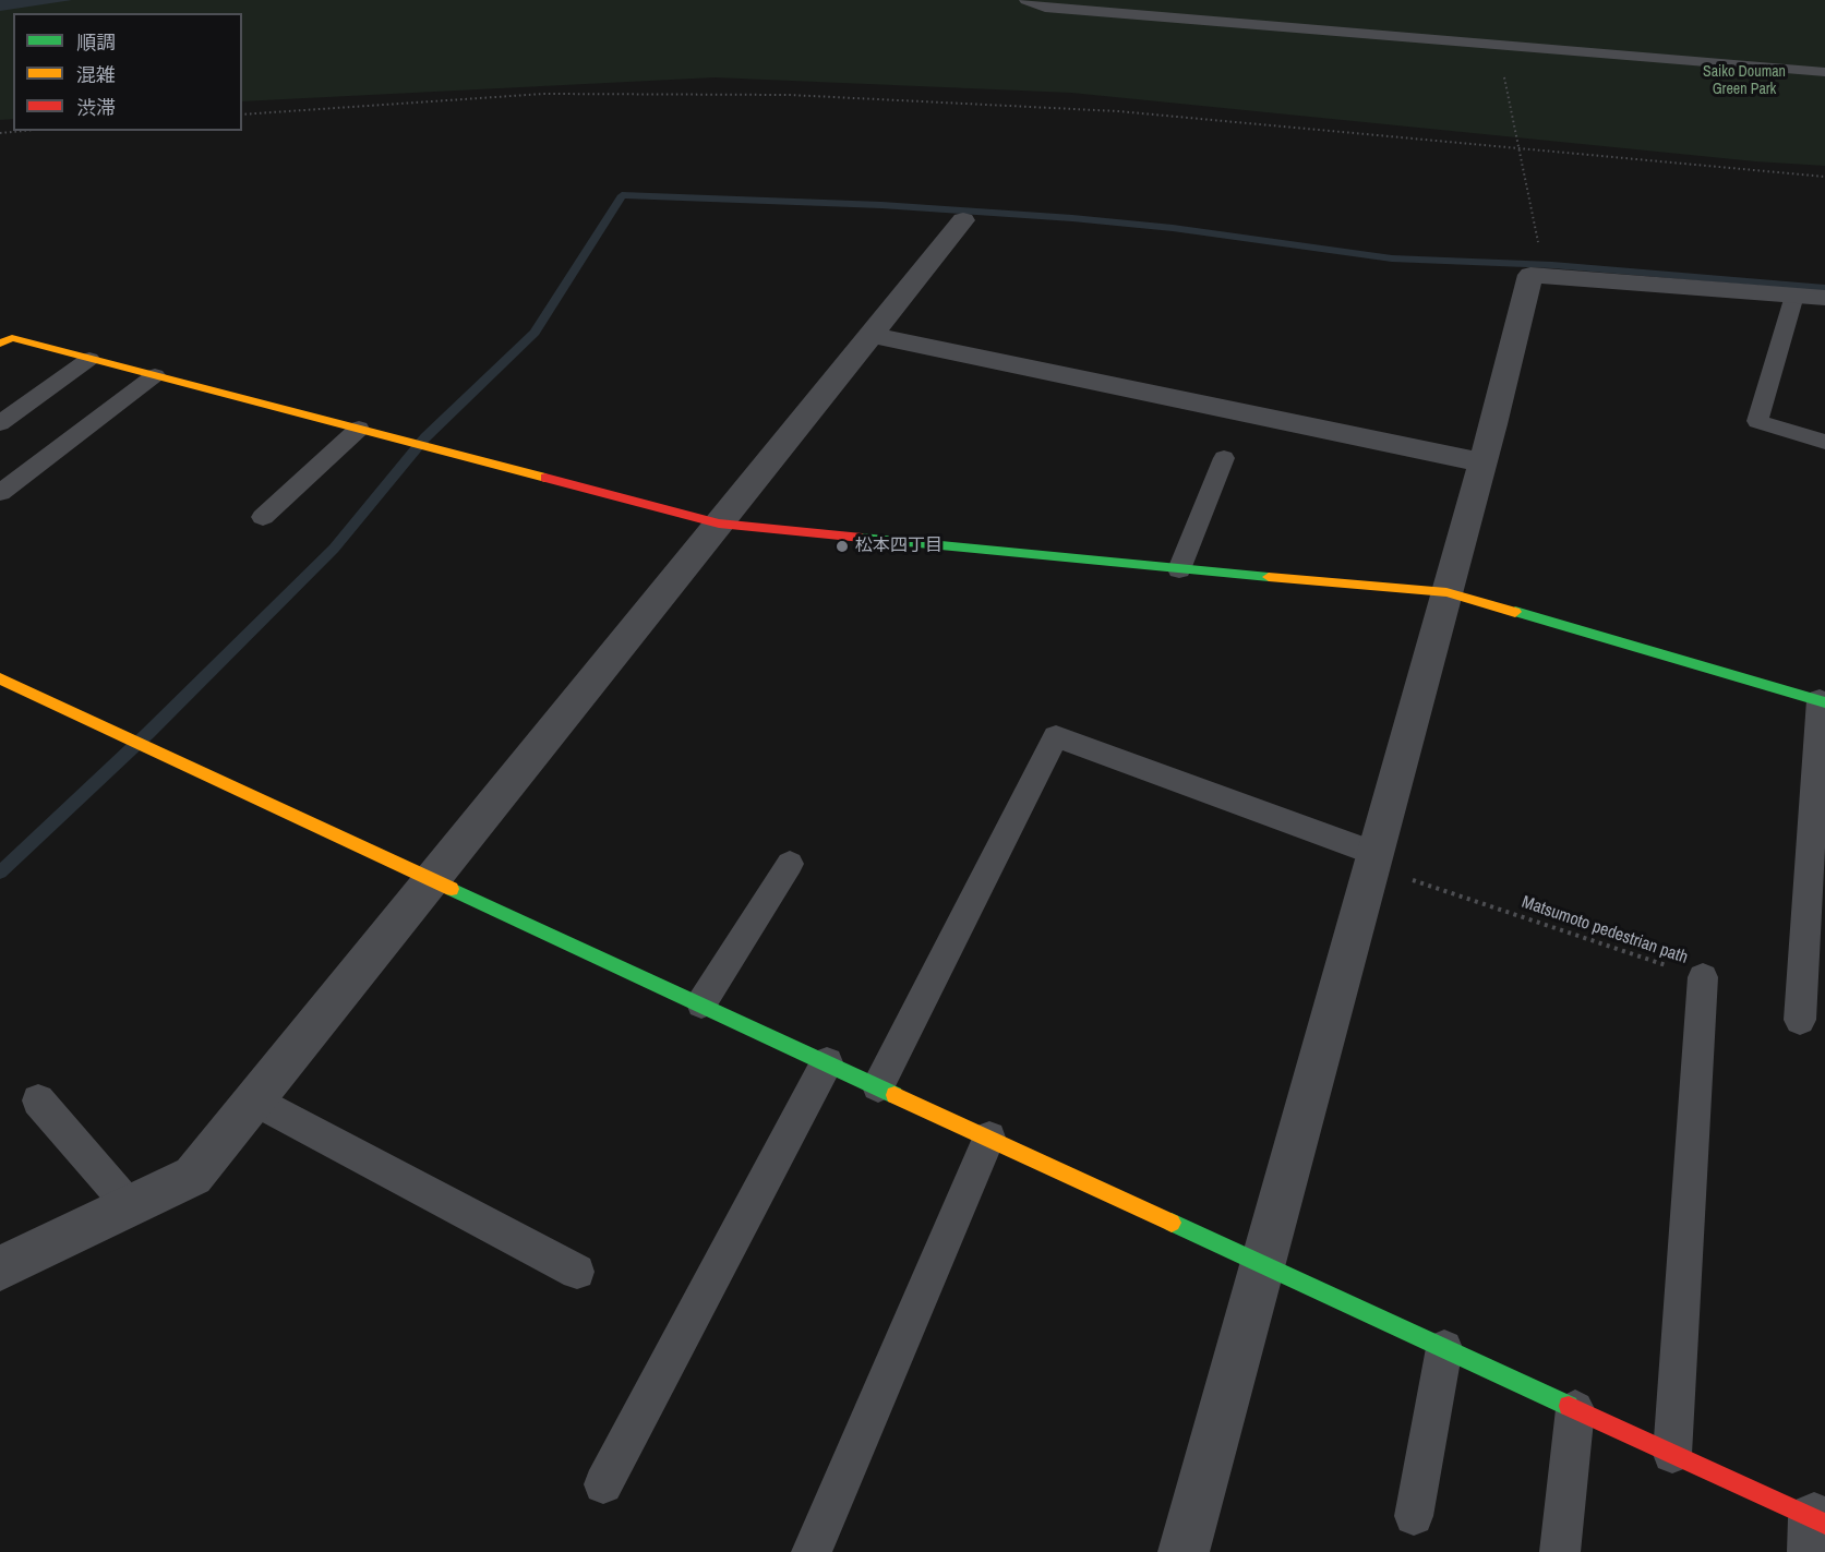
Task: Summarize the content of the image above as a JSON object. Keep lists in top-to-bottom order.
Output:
{
  "streets": {
    "path": ["Matsumoto pedestrian path"]
  },
  "parks": ["Saiko Douman Green Park"],
  "places": ["松本四丁目"],
  "legend": ["順調", "混雑", "渋滞"]
}
